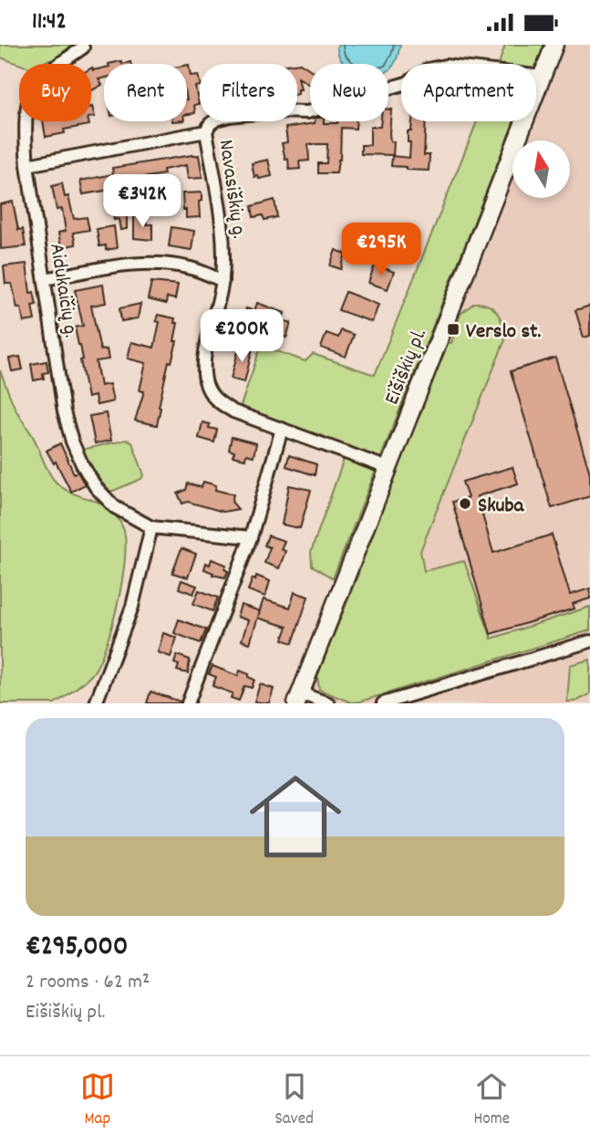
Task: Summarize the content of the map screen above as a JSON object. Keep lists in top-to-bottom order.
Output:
{
  "streets": {
    "main road": ["Eišiškių pl."],
    "street": ["Navasiškių g.", "Aidukaičių g."]
  },
  "crossings": [
    ["Navasiškių g.", "Aidukaičių g."],
    ["Navasiškių g.", "Eišiškių pl."]
  ],
  "places": {
    "transit": ["Verslo st."],
    "other": ["Skuba"]
  },
  "north": "top",
  "page": {
    "status": "11:42",
    "chip": [
      "Buy",
      "Rent",
      "Filters",
      "New",
      "Apartment"
    ],
    "price": ["€342K", "€295K", "€200K"],
    "list": [
      {
        "name": "€295,000",
        "note": "2 rooms · 62 m² · Eišiškių pl."
      }
    ],
    "tabs": ["Map", "Saved", "Home"]
  }
}
